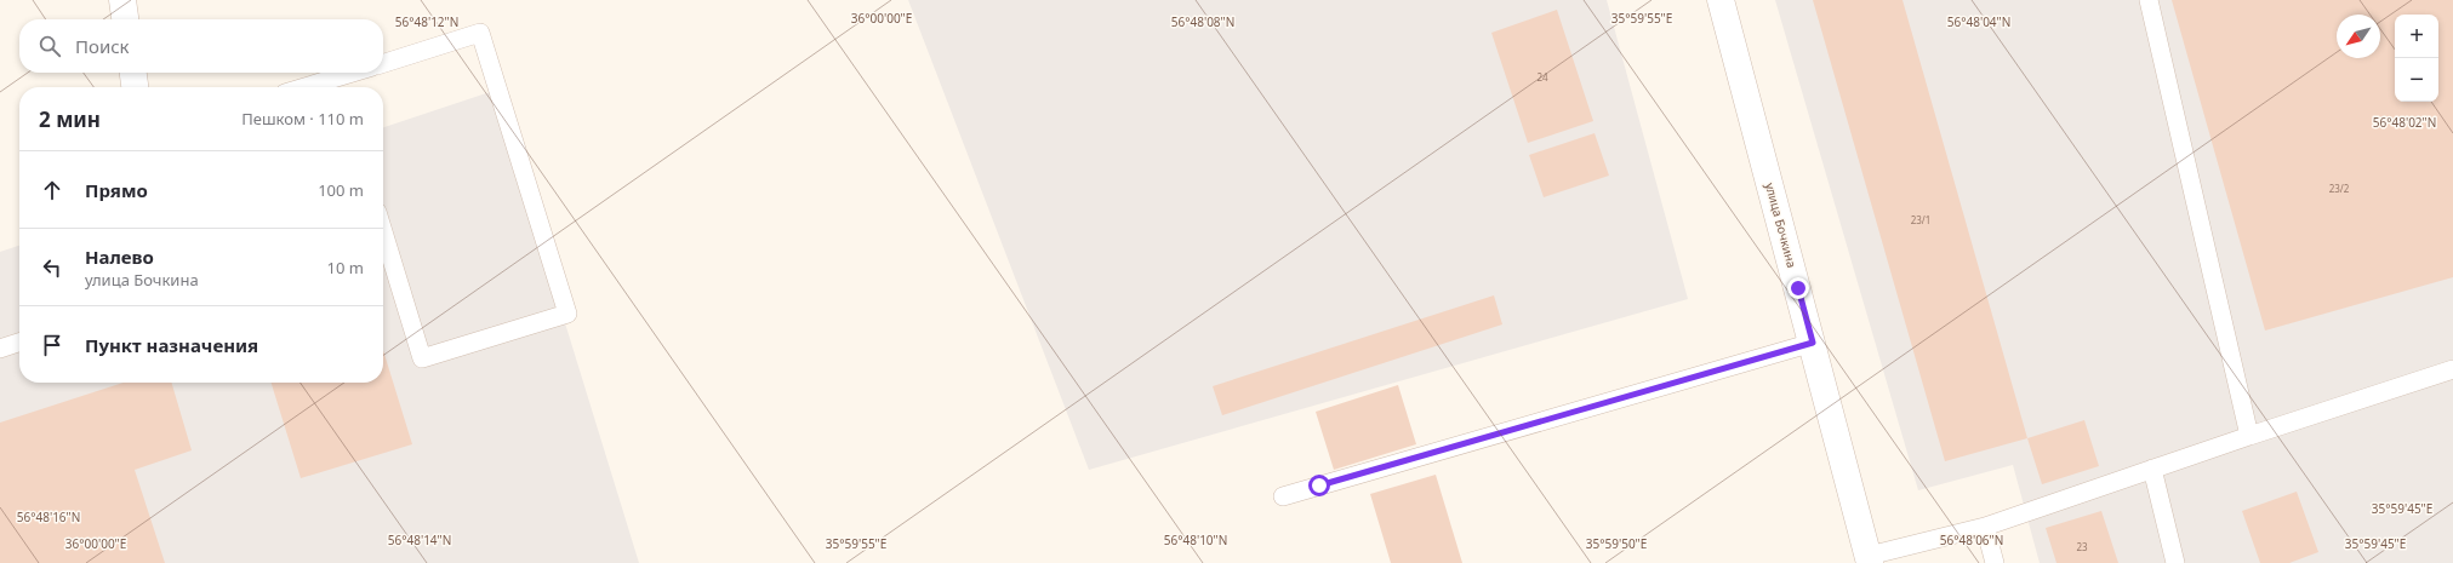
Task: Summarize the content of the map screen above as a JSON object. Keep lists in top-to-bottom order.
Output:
{
  "streets": {
    "street": ["улица Бочкина"]
  },
  "house_numbers": [
    "24",
    "23/2",
    "23/1",
    "23"
  ],
  "north": "bottom left",
  "page": {
    "map_buttons": ["+", "−"],
    "search": "Поиск",
    "heading": ["2 мин", "Пешком · 110 m"],
    "list": [
      ["Прямо", "100 m"],
      ["Налево", "улица Бочкина", "10 m"],
      "Пункт назначения"
    ]
  },
  "coordinates": [
    "35°59'55\"E",
    "36°00'00\"E",
    "56°48'08\"N",
    "56°48'04\"N",
    "56°48'12\"N",
    "56°48'02\"N",
    "35°59'45\"E",
    "56°48'16\"N",
    "56°48'14\"N",
    "56°48'10\"N",
    "56°48'06\"N",
    "35°59'50\"E"
  ]
}
